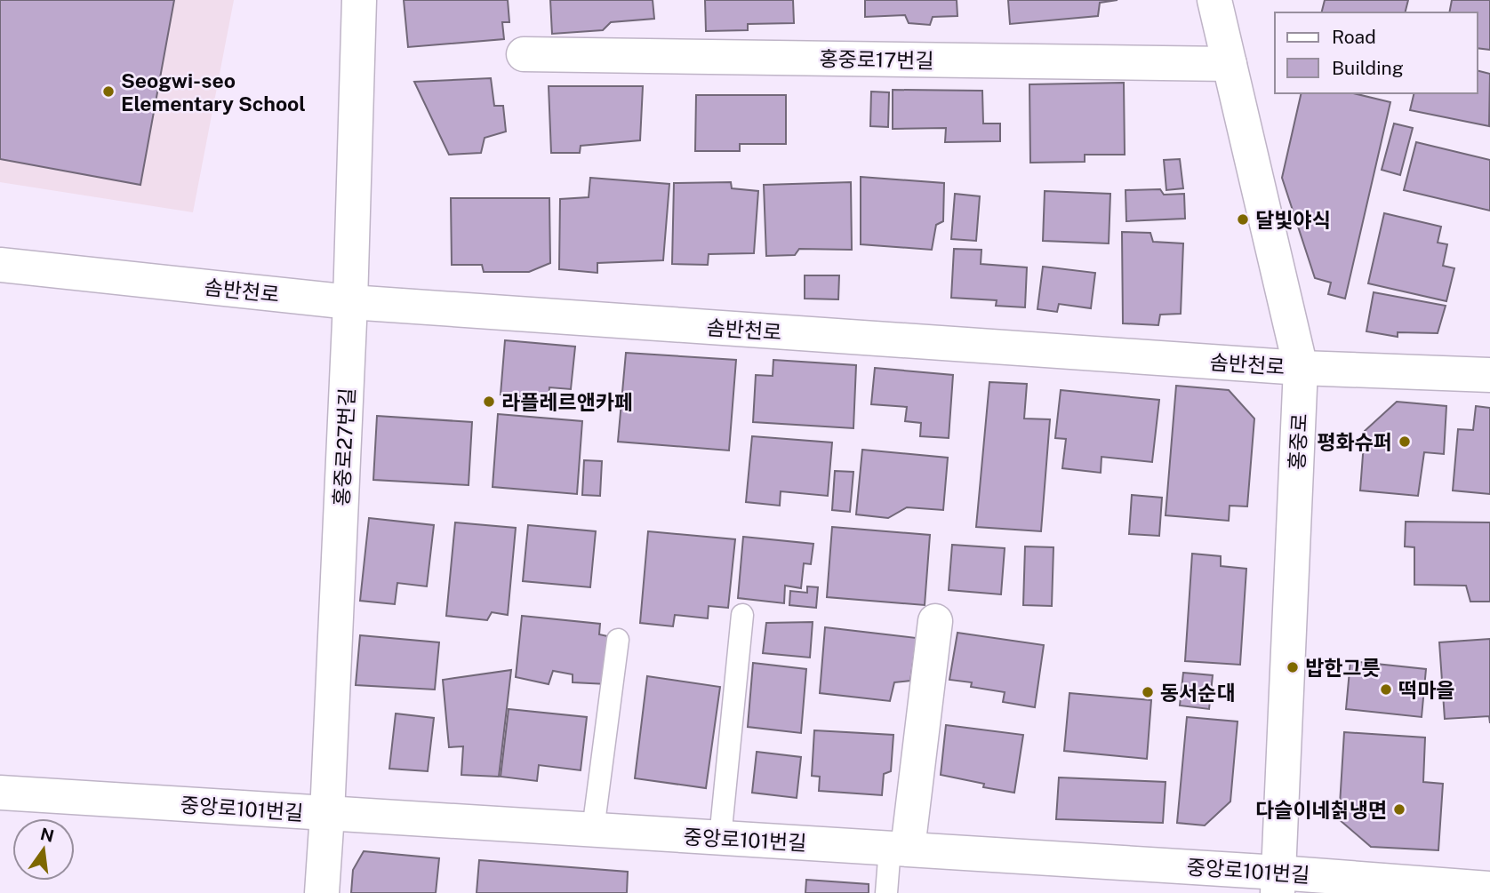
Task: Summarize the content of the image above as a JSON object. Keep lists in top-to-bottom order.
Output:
{
  "streets": {
    "street": [
      "홍중로17번길",
      "솜반천로",
      "홍중로",
      "홍중로27번길",
      "중앙로101번길"
    ]
  },
  "crossings": [
    ["홍중로17번길", "홍중로"],
    ["솜반천로", "홍중로"],
    ["솜반천로", "홍중로27번길"],
    ["홍중로", "중앙로101번길"],
    ["홍중로27번길", "중앙로101번길"]
  ],
  "places": [
    "Seogwi-seo Elementary School",
    "달빛야식",
    "라플레르앤카페",
    "평화슈퍼",
    "밥한그릇",
    "떡마을",
    "동서순대",
    "다슬이네칡냉면"
  ],
  "legend": ["Road", "Building"],
  "north": "top"
}
